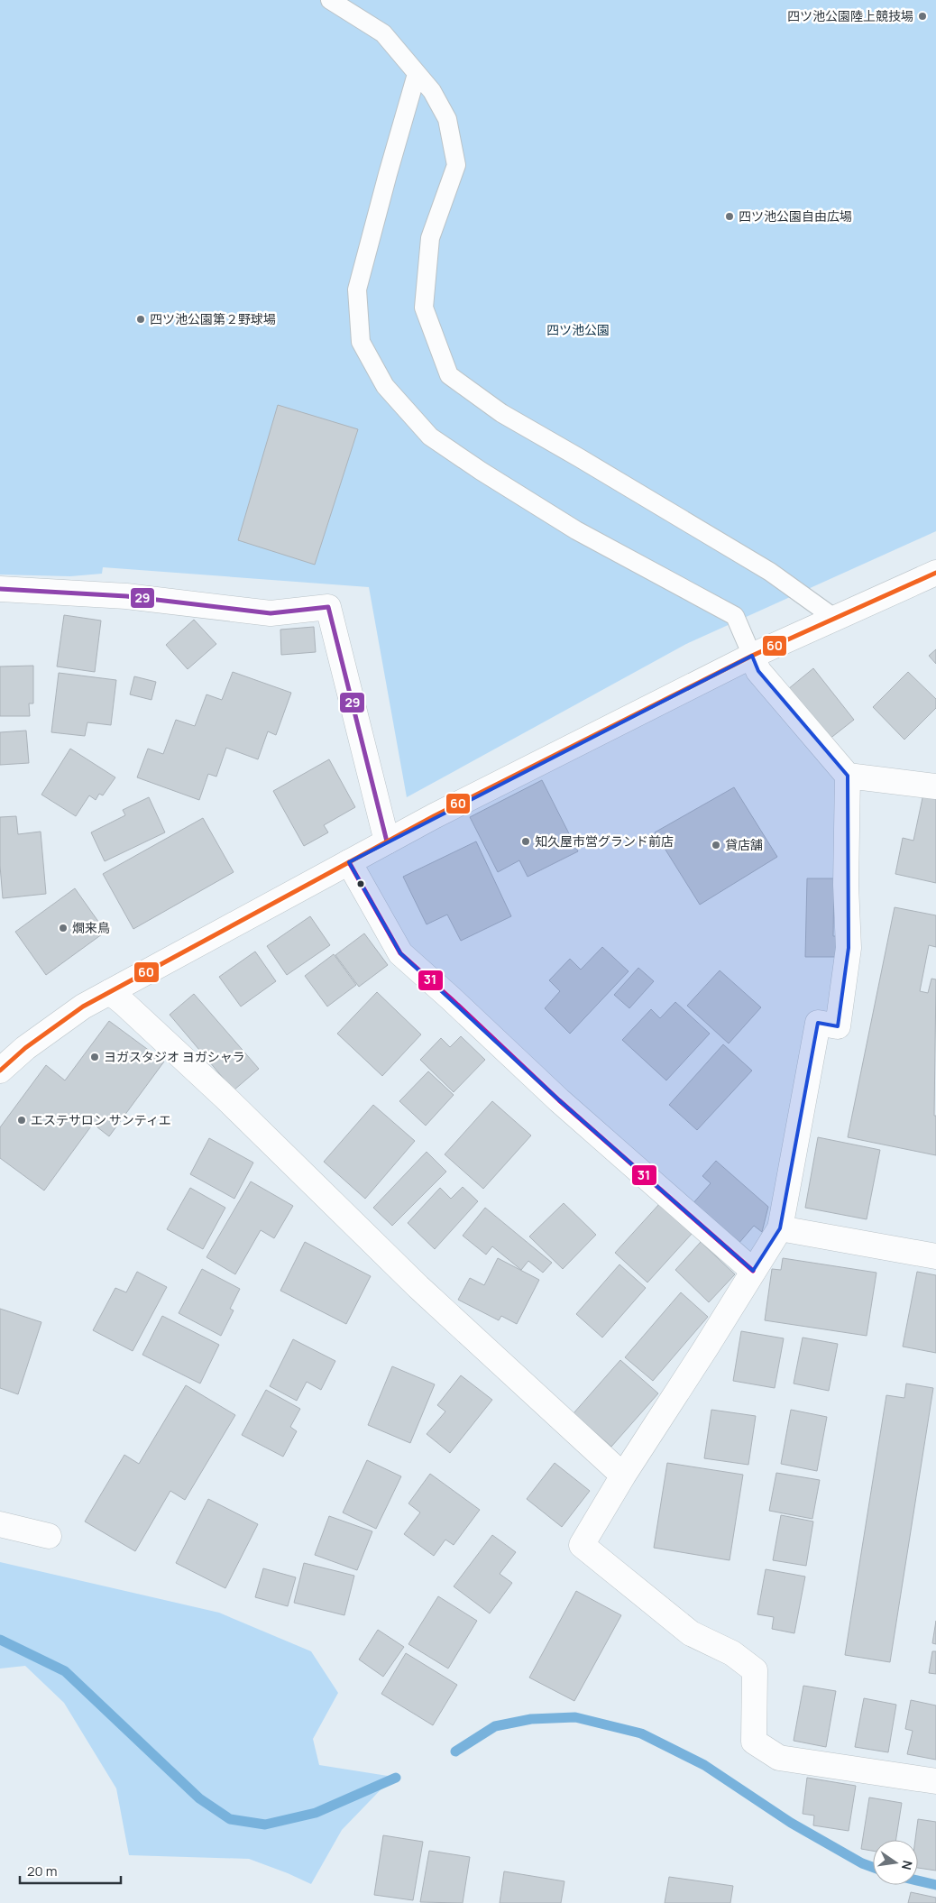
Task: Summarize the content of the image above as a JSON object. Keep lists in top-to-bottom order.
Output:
{
  "parks": ["四ツ池公園"],
  "places": [
    "四ツ池公園陸上競技場",
    "四ツ池公園自由広場",
    "四ツ池公園第２野球場",
    "知久屋市営グランド前店",
    "貸店舗",
    "燗来鳥",
    "ヨガスタジオ ヨガシャラ",
    "エステサロン サンティエ"
  ],
  "lines": ["transit line 60", "transit line 29", "transit line 31"],
  "scale_bar": "20 m",
  "north": "right"
}
